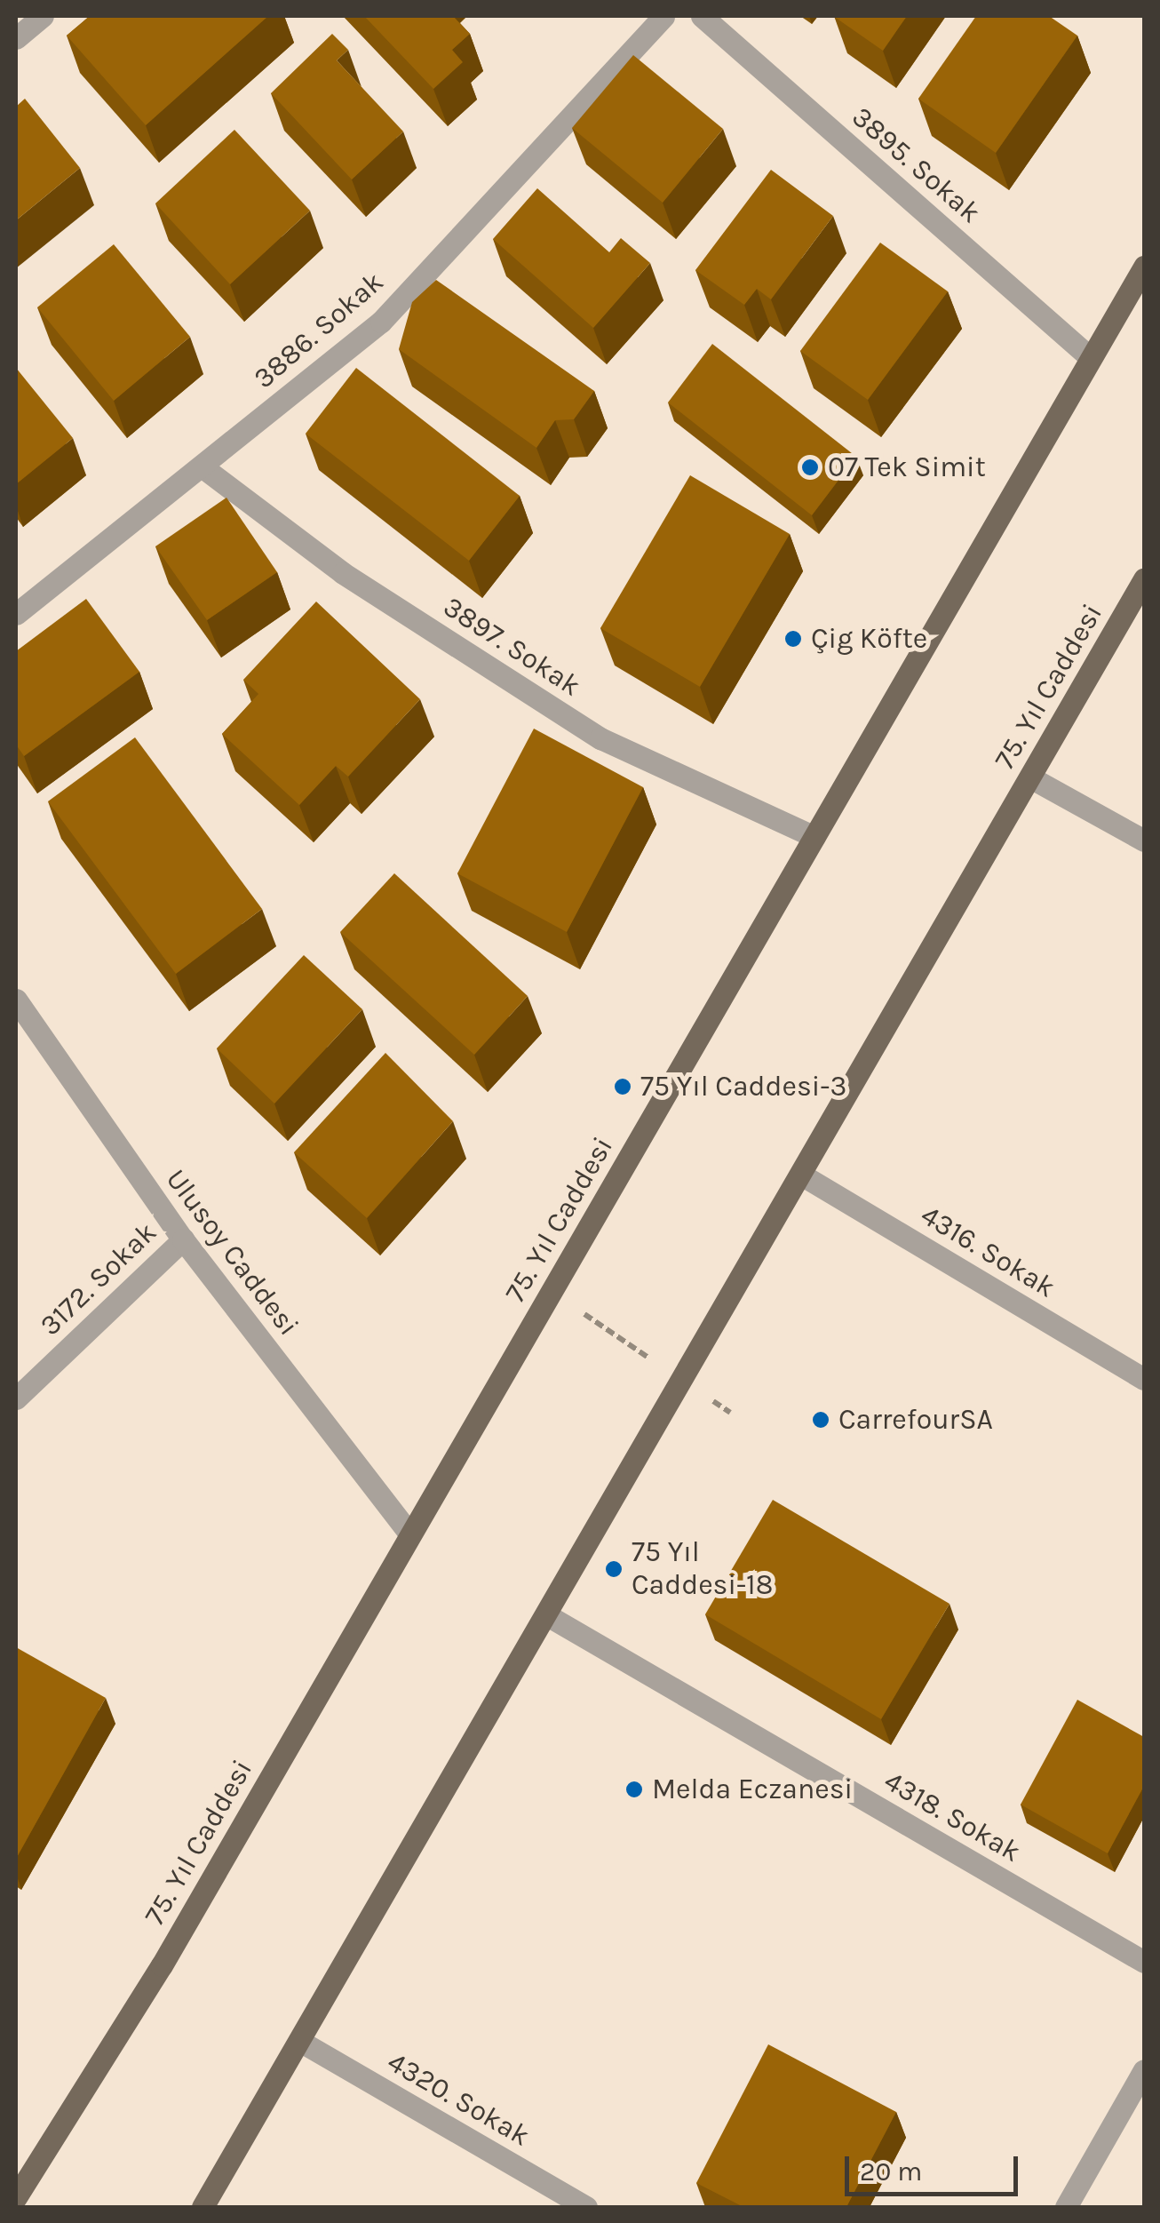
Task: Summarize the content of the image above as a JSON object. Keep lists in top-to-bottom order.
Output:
{
  "streets": {
    "main road": ["75. Yıl Caddesi"],
    "street": [
      "3895. Sokak",
      "3886. Sokak",
      "3897. Sokak",
      "4316. Sokak",
      "Ulusoy Caddesi",
      "3172. Sokak",
      "4318. Sokak",
      "4320. Sokak"
    ]
  },
  "crossings": [
    ["3895. Sokak", "75. Yıl Caddesi"],
    ["3886. Sokak", "3897. Sokak"],
    ["3897. Sokak", "75. Yıl Caddesi"],
    ["75. Yıl Caddesi", "4316. Sokak"],
    ["75. Yıl Caddesi", "Ulusoy Caddesi"],
    ["75. Yıl Caddesi", "4318. Sokak"],
    ["75. Yıl Caddesi", "4320. Sokak"],
    ["Ulusoy Caddesi", "3172. Sokak"]
  ],
  "places": [
    "07 Tek Simit",
    "Çig Köfte",
    "75 Yıl Caddesi-3",
    "CarrefourSA",
    "75 Yıl Caddesi-18",
    "Melda Eczanesi"
  ],
  "scale_bar": "20 m"
}
